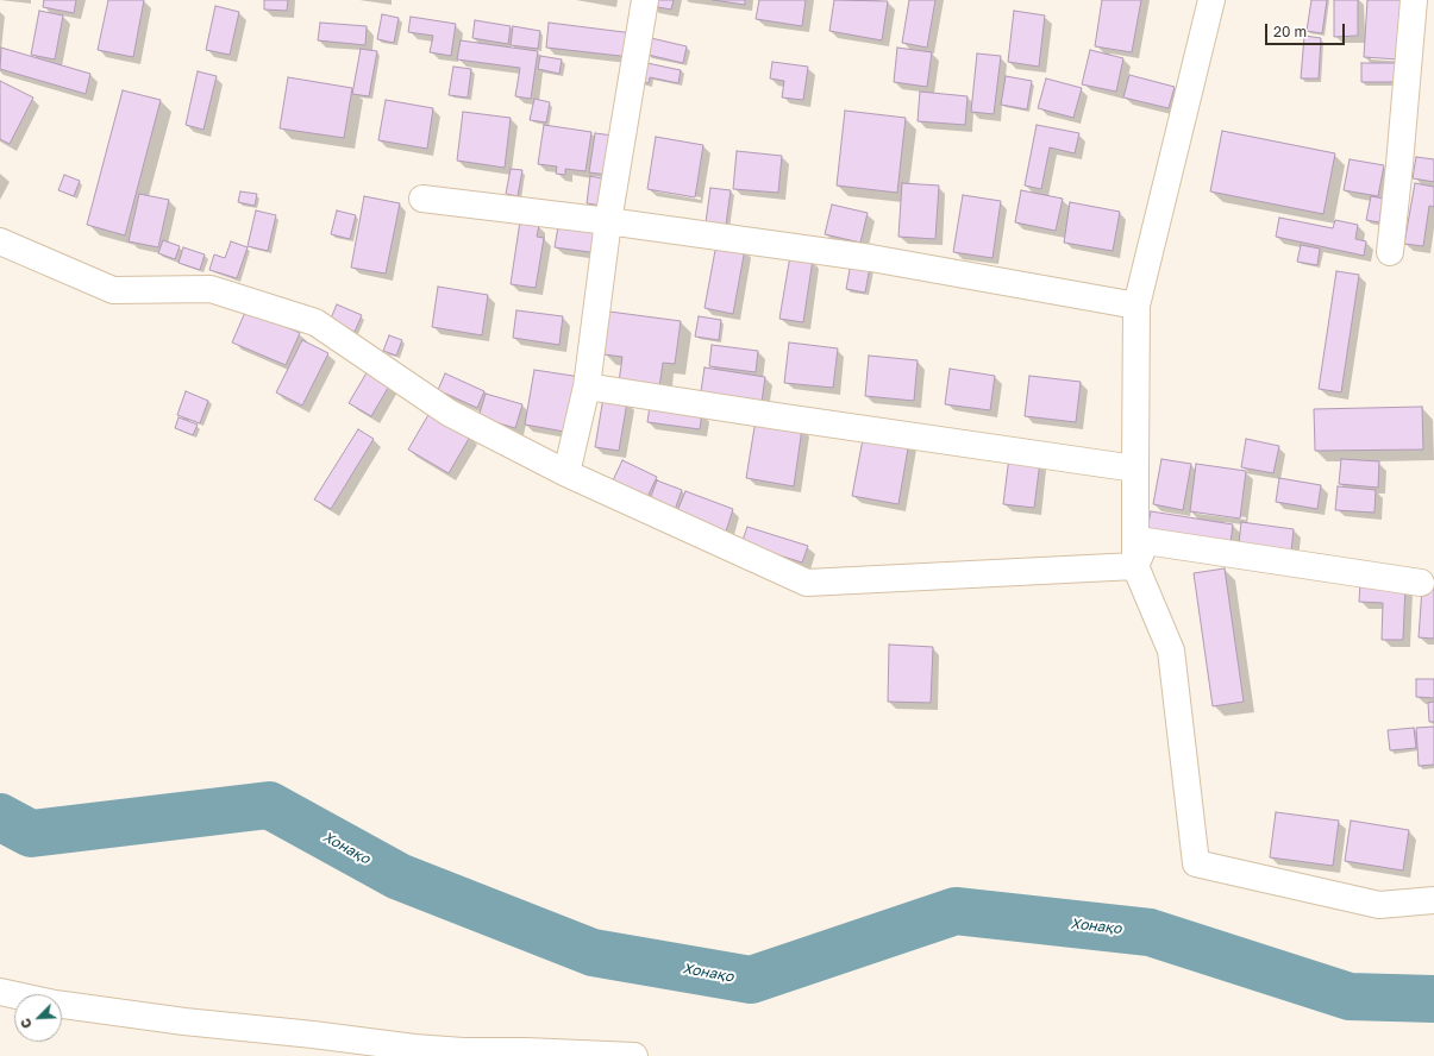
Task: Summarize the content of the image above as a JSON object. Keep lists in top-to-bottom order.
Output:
{
  "water": ["Хонақо"],
  "scale_bar": "20 m",
  "north": "bottom left"
}
